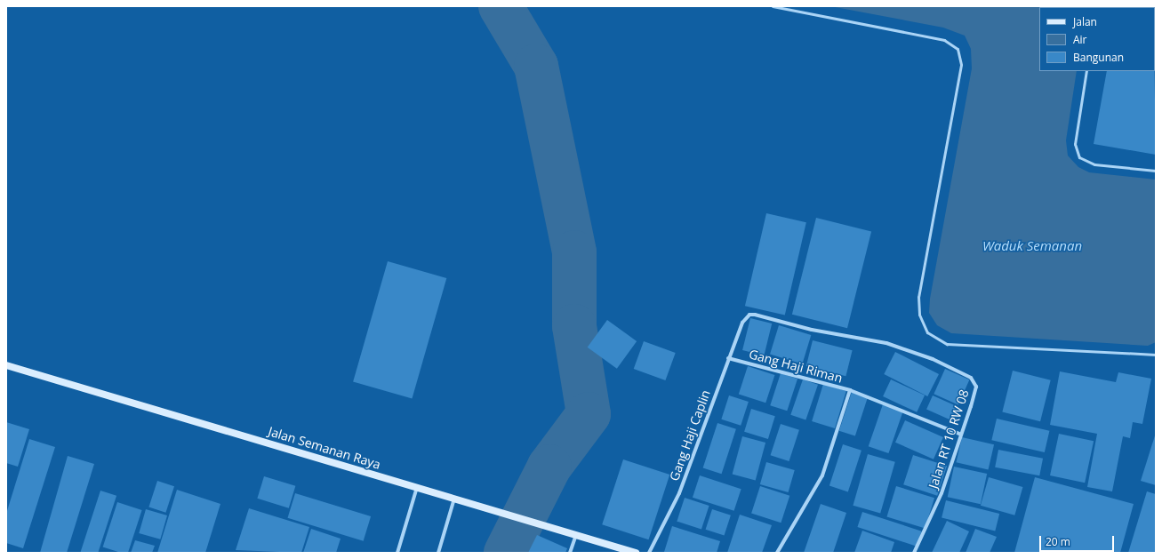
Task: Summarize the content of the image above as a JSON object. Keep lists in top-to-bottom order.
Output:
{
  "streets": {
    "street": [
      "Gang Haji Riman",
      "Gang Haji Caplin",
      "Jalan RT 10 RW 08",
      "Jalan Semanan Raya"
    ]
  },
  "crossings": [
    ["Gang Haji Riman", "Gang Haji Caplin"],
    ["Gang Haji Caplin", "Jalan RT 10 RW 08"]
  ],
  "water": ["Waduk Semanan"],
  "legend": ["Jalan", "Air", "Bangunan"],
  "scale_bar": "20 m"
}
